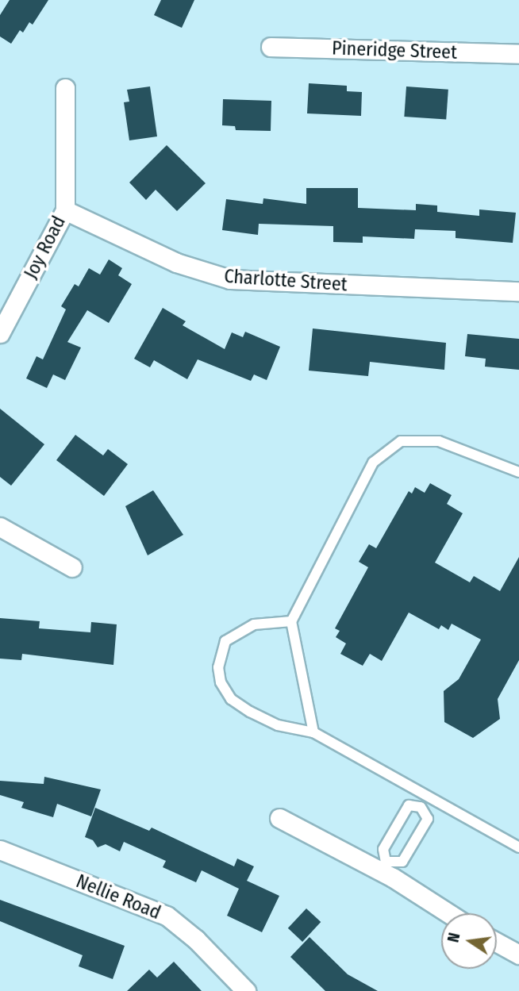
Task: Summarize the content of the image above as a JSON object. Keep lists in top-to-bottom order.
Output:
{
  "streets": {
    "street": [
      "Pineridge Street",
      "Joy Road",
      "Charlotte Street",
      "Nellie Road"
    ]
  },
  "crossings": [
    ["Joy Road", "Charlotte Street"]
  ],
  "north": "left"
}
